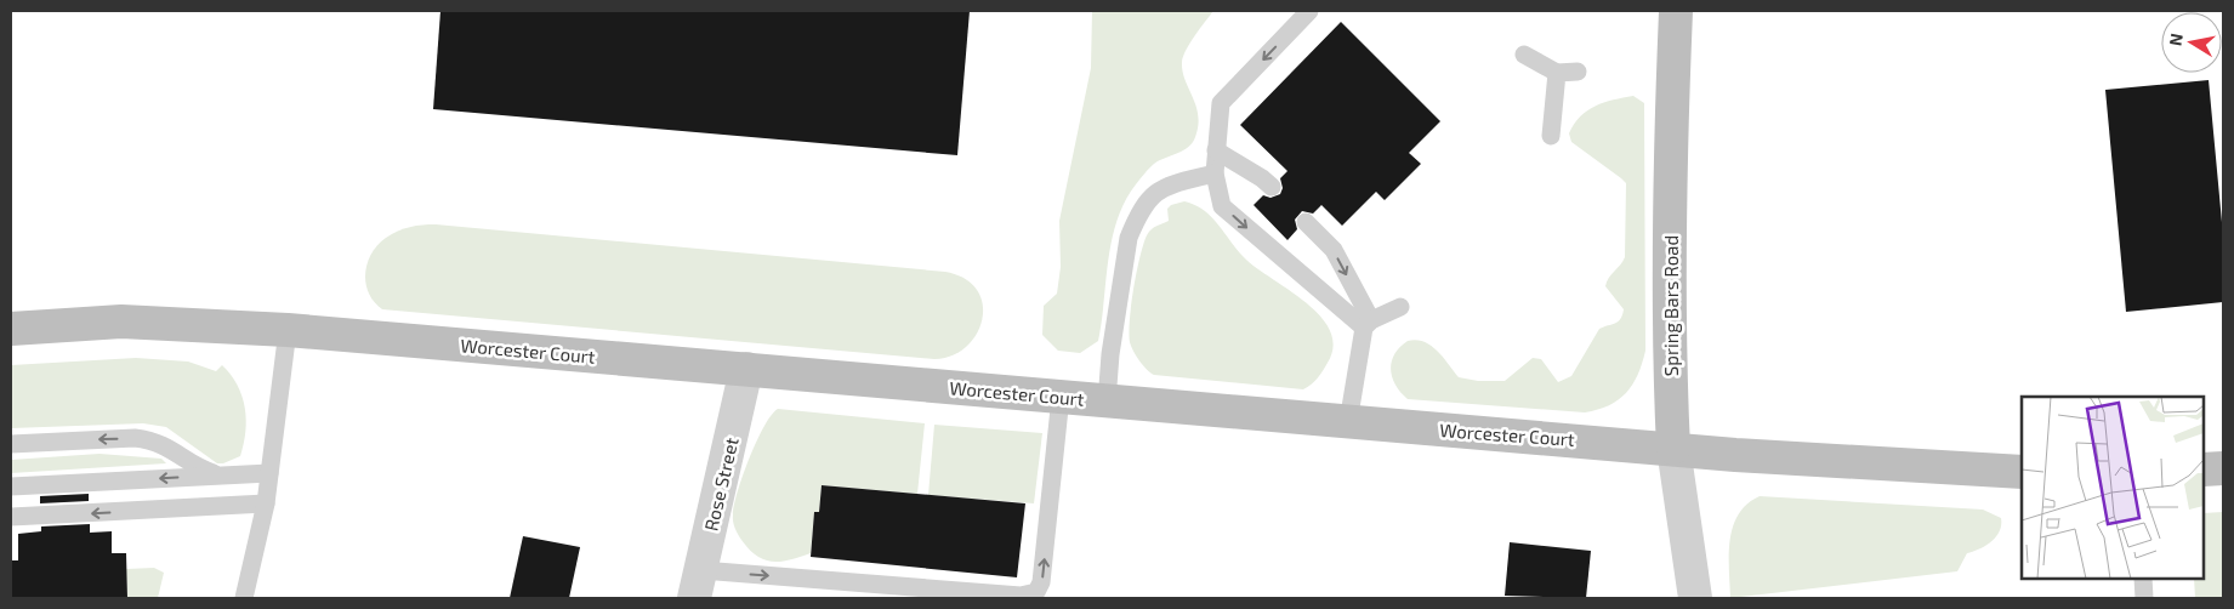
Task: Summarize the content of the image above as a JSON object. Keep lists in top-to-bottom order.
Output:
{
  "streets": {
    "street": ["Spring Bars Road", "Worcester Court", "Rose Street"]
  },
  "crossings": [
    ["Spring Bars Road", "Worcester Court"],
    ["Worcester Court", "Rose Street"]
  ],
  "north": "left"
}
